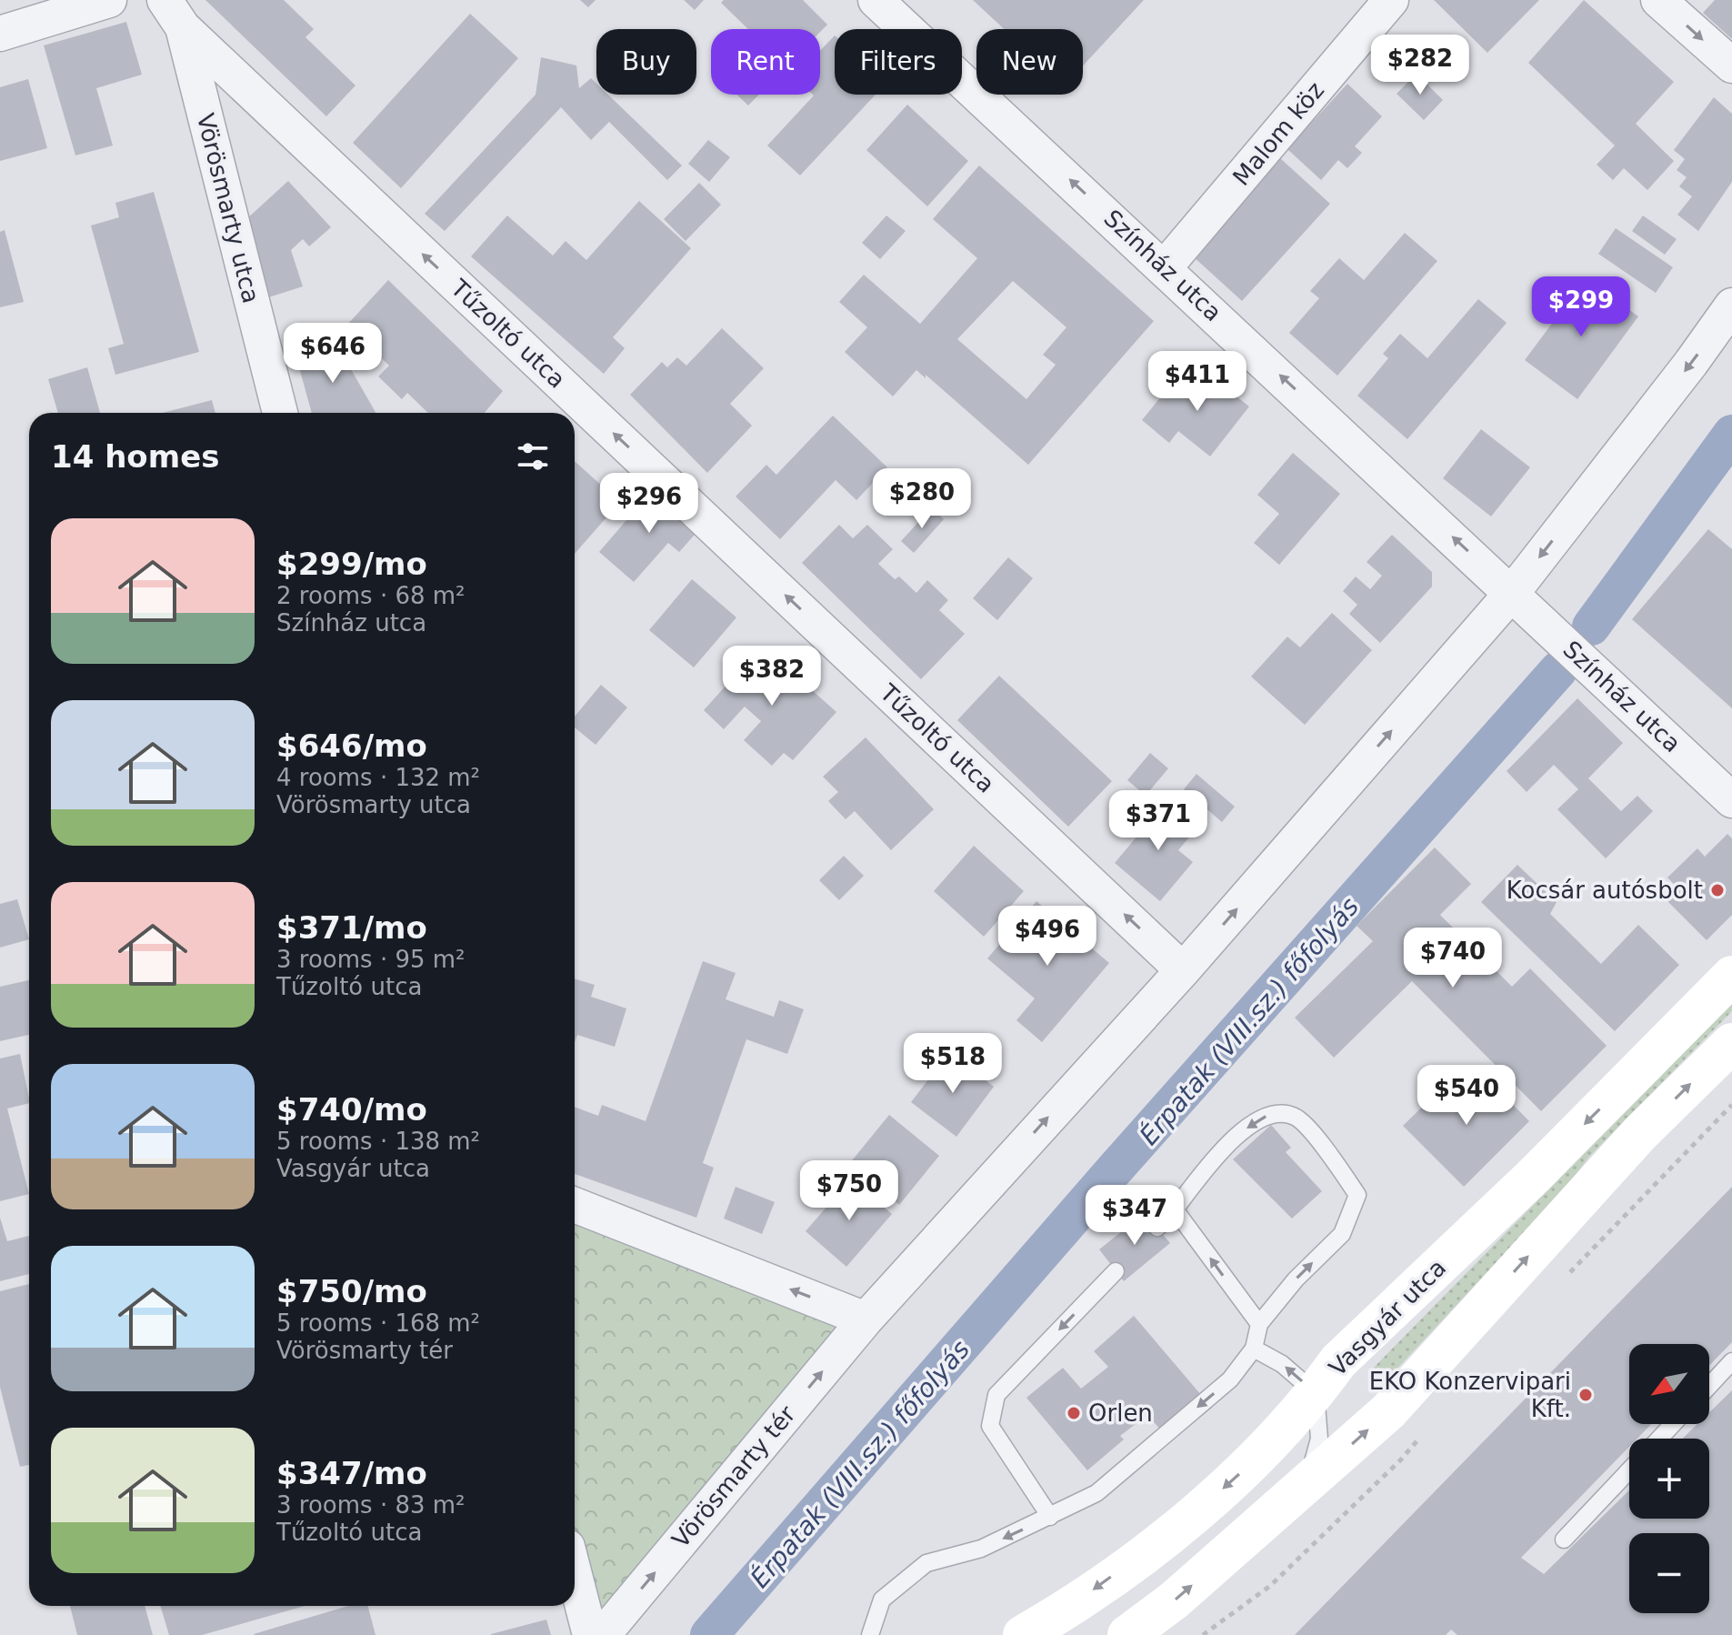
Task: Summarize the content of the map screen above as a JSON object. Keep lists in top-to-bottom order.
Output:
{
  "streets": {
    "main road": ["Vasgyár utca"],
    "street": [
      "Malom köz",
      "Vörösmarty utca",
      "Színház utca",
      "Tűzoltó utca",
      "Vörösmarty tér"
    ]
  },
  "crossings": [
    ["Malom köz", "Színház utca"],
    ["Vörösmarty utca", "Tűzoltó utca"],
    ["Tűzoltó utca", "Vörösmarty tér"]
  ],
  "one_way": ["Színház utca", "Tűzoltó utca", "Vörösmarty tér"],
  "water": ["Érpatak (VIII.sz.) főfolyás"],
  "places": ["Kocsár autósbolt", "EKO Konzervipari Kft.", "Orlen"],
  "north": "bottom left",
  "page": {
    "chip": [
      "Buy",
      "Rent",
      "Filters",
      "New"
    ],
    "price": [
      "$282",
      "$299",
      "$646",
      "$411",
      "$280",
      "$296",
      "$382",
      "$371",
      "$496",
      "$740",
      "$518",
      "$540",
      "$750",
      "$347"
    ],
    "heading": "14 homes",
    "list": [
      {
        "name": "$299/mo",
        "note": "2 rooms · 68 m² · Színház utca"
      },
      {
        "name": "$646/mo",
        "note": "4 rooms · 132 m² · Vörösmarty utca"
      },
      {
        "name": "$371/mo",
        "note": "3 rooms · 95 m² · Tűzoltó utca"
      },
      {
        "name": "$740/mo",
        "note": "5 rooms · 138 m² · Vasgyár utca"
      },
      {
        "name": "$750/mo",
        "note": "5 rooms · 168 m² · Vörösmarty tér"
      },
      {
        "name": "$347/mo",
        "note": "3 rooms · 83 m² · Tűzoltó utca"
      }
    ],
    "map_buttons": ["+", "−"]
  }
}
